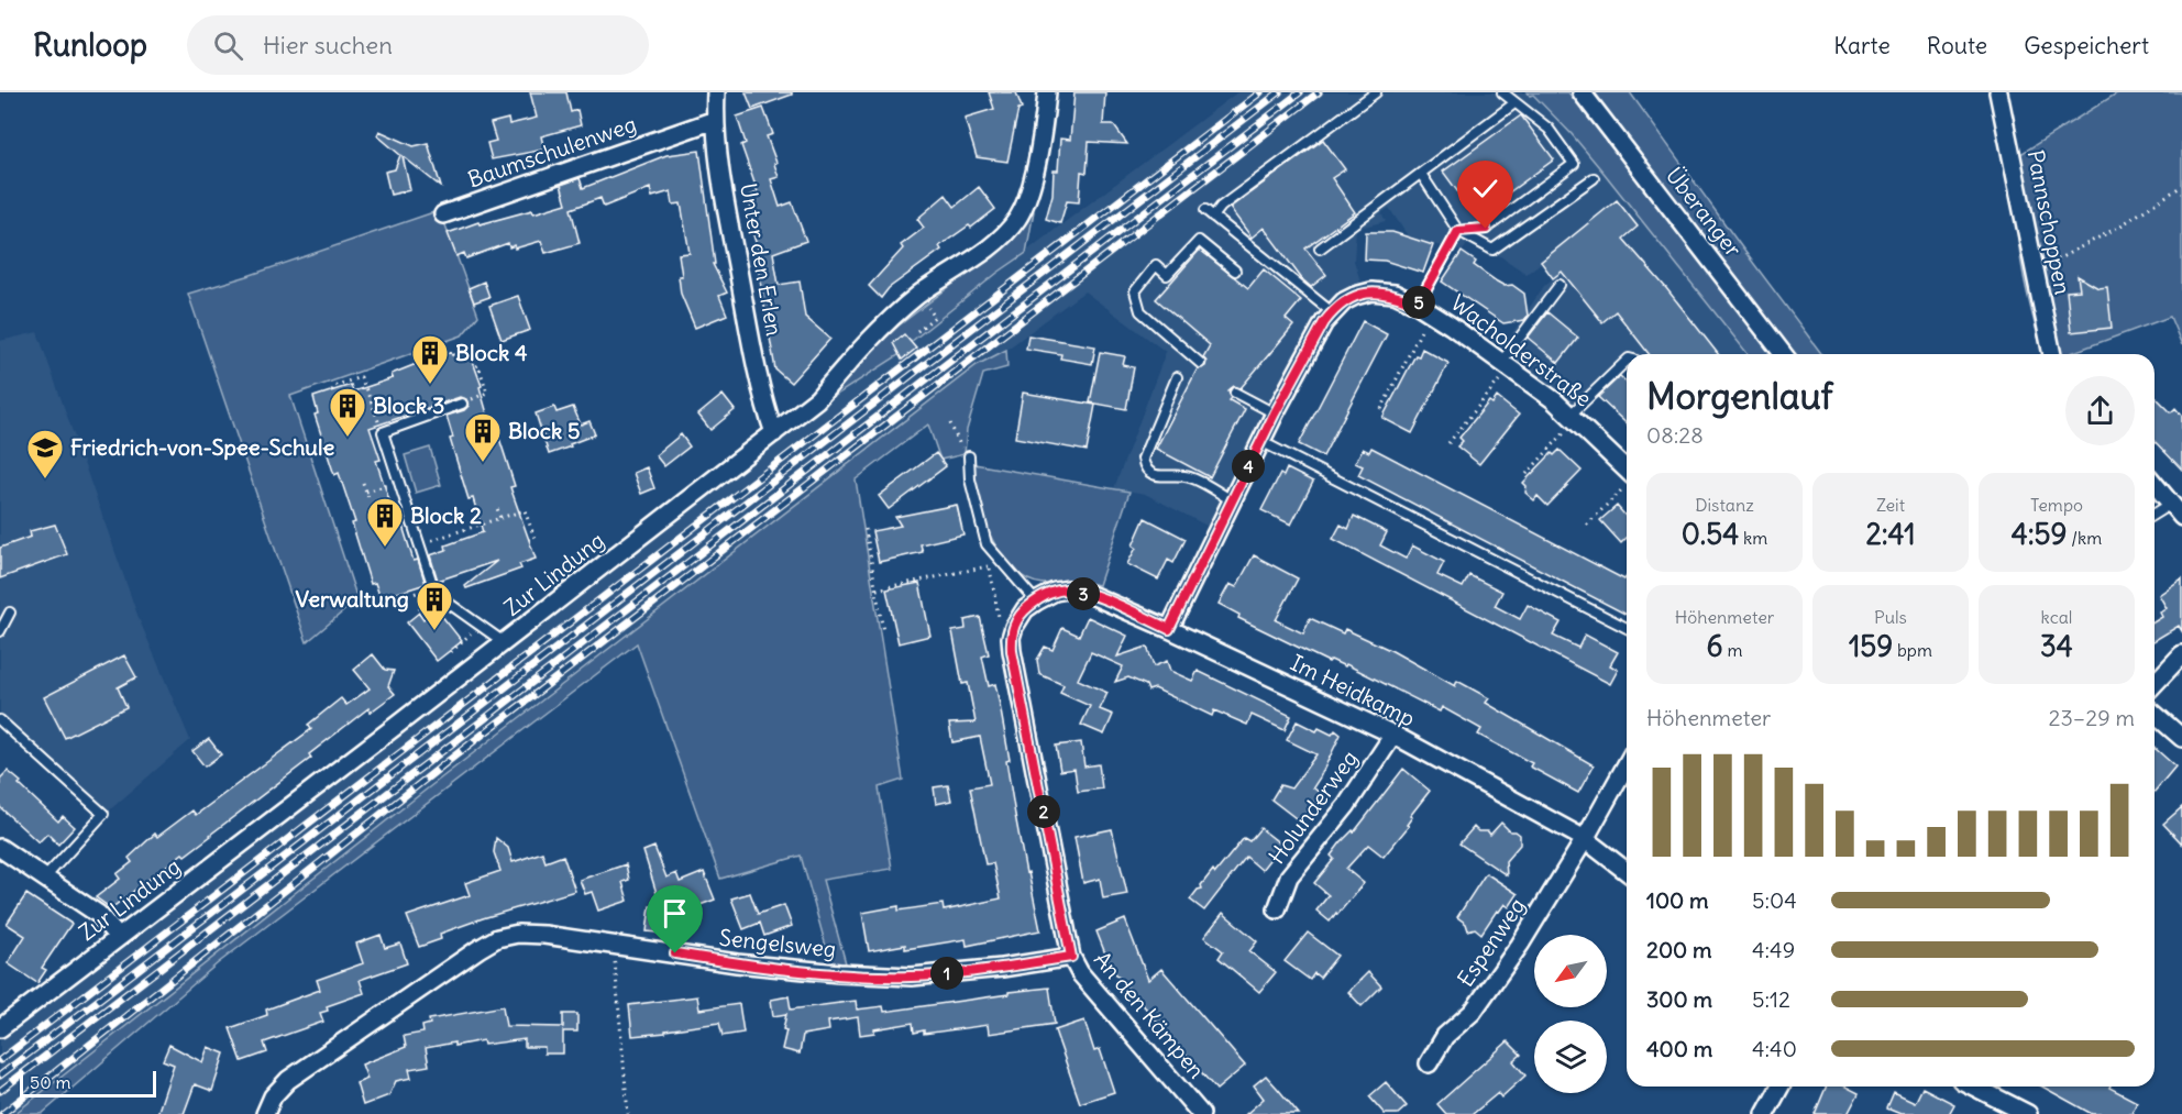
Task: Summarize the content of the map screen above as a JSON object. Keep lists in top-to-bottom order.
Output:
{
  "streets": {
    "street": [
      "Baumschulenweg",
      "Überanger",
      "Pannschoppen",
      "Unter den Erlen",
      "Wacholderstraße",
      "Zur Lindung",
      "Im Heidkamp",
      "Holunderweg",
      "Espenweg",
      "Sengelsweg",
      "An den Kämpen"
    ]
  },
  "crossings": [
    ["Baumschulenweg", "Unter den Erlen"],
    ["Unter den Erlen", "Zur Lindung"],
    ["Wacholderstraße", "Im Heidkamp"],
    ["Im Heidkamp", "Holunderweg"],
    ["Im Heidkamp", "Espenweg"],
    ["Sengelsweg", "An den Kämpen"]
  ],
  "places": {
    "building": [
      "Block 4",
      "Block 3",
      "Block 5",
      "Block 2",
      "Verwaltung"
    ],
    "school or university": ["Friedrich-von-Spee-Schule"]
  },
  "scale_bar": "50 m",
  "north": "bottom left",
  "page": {
    "header": "Runloop",
    "search": "Hier suchen",
    "nav": ["Karte", "Route", "Gespeichert"],
    "pins": [
      "5",
      "4",
      "3",
      "2",
      "1"
    ],
    "heading": ["Morgenlauf", "08:28"],
    "stats": [
      ["Distanz", "0.54 km"],
      ["Zeit", "2:41"],
      ["Tempo", "4:59 /km"],
      ["Höhenmeter", "6 m"],
      ["Puls", "159 bpm"],
      ["kcal", "34"]
    ],
    "chart": ["Höhenmeter", "23–29 m"],
    "list": [
      {
        "name": "100 m",
        "note": "5:04"
      },
      {
        "name": "200 m",
        "note": "4:49"
      },
      {
        "name": "300 m",
        "note": "5:12"
      },
      {
        "name": "400 m",
        "note": "4:40"
      }
    ],
    "scale": "50 m"
  }
}
